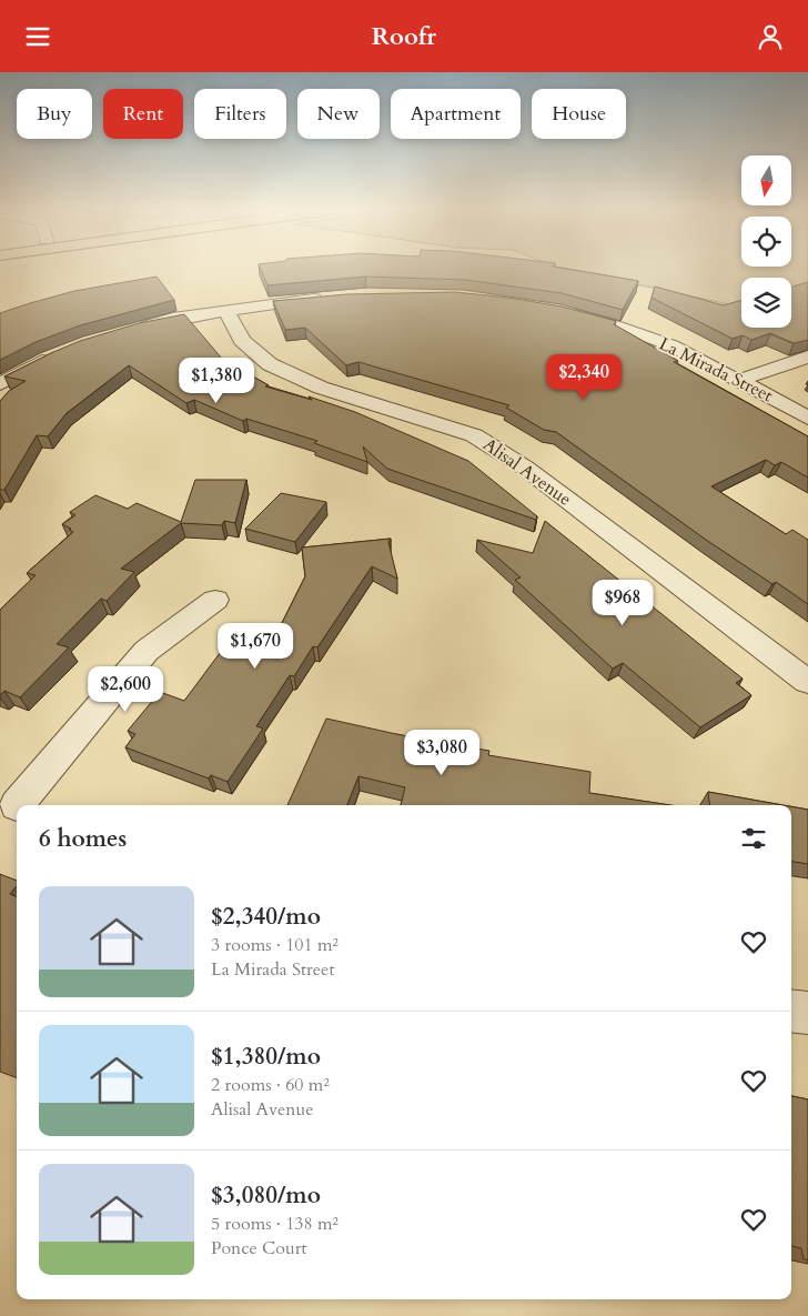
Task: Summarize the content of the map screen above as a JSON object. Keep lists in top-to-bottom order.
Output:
{
  "streets": {
    "street": ["La Mirada Street", "Alisal Avenue"]
  },
  "north": "bottom",
  "page": {
    "header": "Roofr",
    "chip": [
      "Buy",
      "Rent",
      "Filters",
      "New",
      "Apartment",
      "House"
    ],
    "price": [
      "$2,340",
      "$1,380",
      "$968",
      "$1,670",
      "$2,600",
      "$3,080"
    ],
    "heading": "6 homes",
    "list": [
      {
        "name": "$2,340/mo",
        "note": "3 rooms · 101 m² · La Mirada Street"
      },
      {
        "name": "$1,380/mo",
        "note": "2 rooms · 60 m² · Alisal Avenue"
      },
      {
        "name": "$3,080/mo",
        "note": "5 rooms · 138 m² · Ponce Court"
      }
    ]
  }
}
